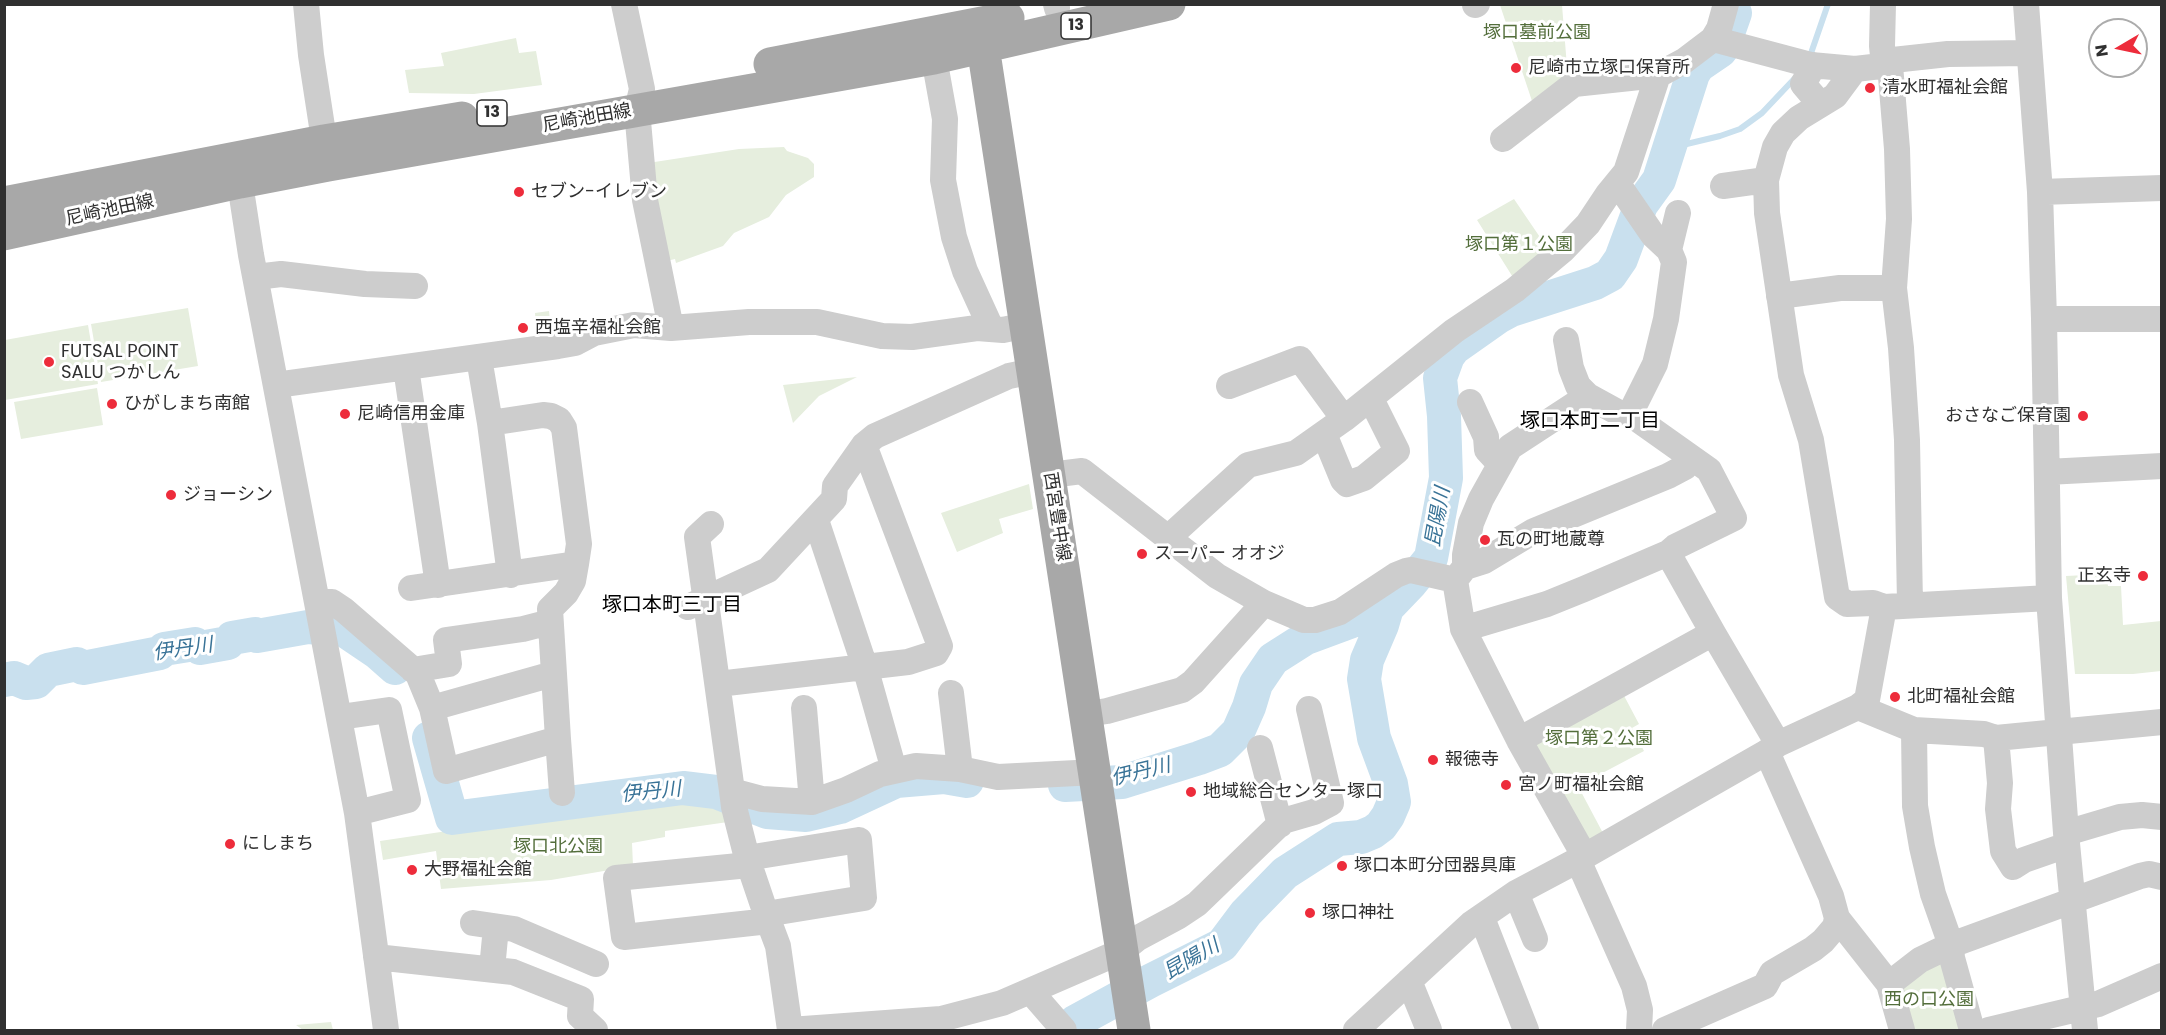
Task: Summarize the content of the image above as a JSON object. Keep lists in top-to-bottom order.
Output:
{
  "streets": {
    "main road": ["13", "尼崎池田線", "西宮豊中線"]
  },
  "crossings": [
    ["尼崎池田線", "西宮豊中線"]
  ],
  "districts": ["塚口本町二丁目", "塚口本町三丁目"],
  "water": ["昆陽川", "伊丹川"],
  "parks": [
    "塚口墓前公園",
    "塚口第１公園",
    "塚口第２公園",
    "塚口北公園",
    "西の口公園"
  ],
  "places": [
    "尼崎市立塚口保育所",
    "清水町福祉会館",
    "セブン-イレブン",
    "西塩辛福祉会館",
    "FUTSAL POINT SALU つかしん",
    "ひがしまち南館",
    "尼崎信用金庫",
    "おさなご保育園",
    "ジョーシン",
    "瓦の町地蔵尊",
    "スーパー オオジ",
    "正玄寺",
    "北町福祉会館",
    "報徳寺",
    "宮ノ町福祉会館",
    "地域総合センター塚口",
    "にしまち",
    "塚口本町分団器具庫",
    "大野福祉会館",
    "塚口神社"
  ],
  "north": "left"
}
